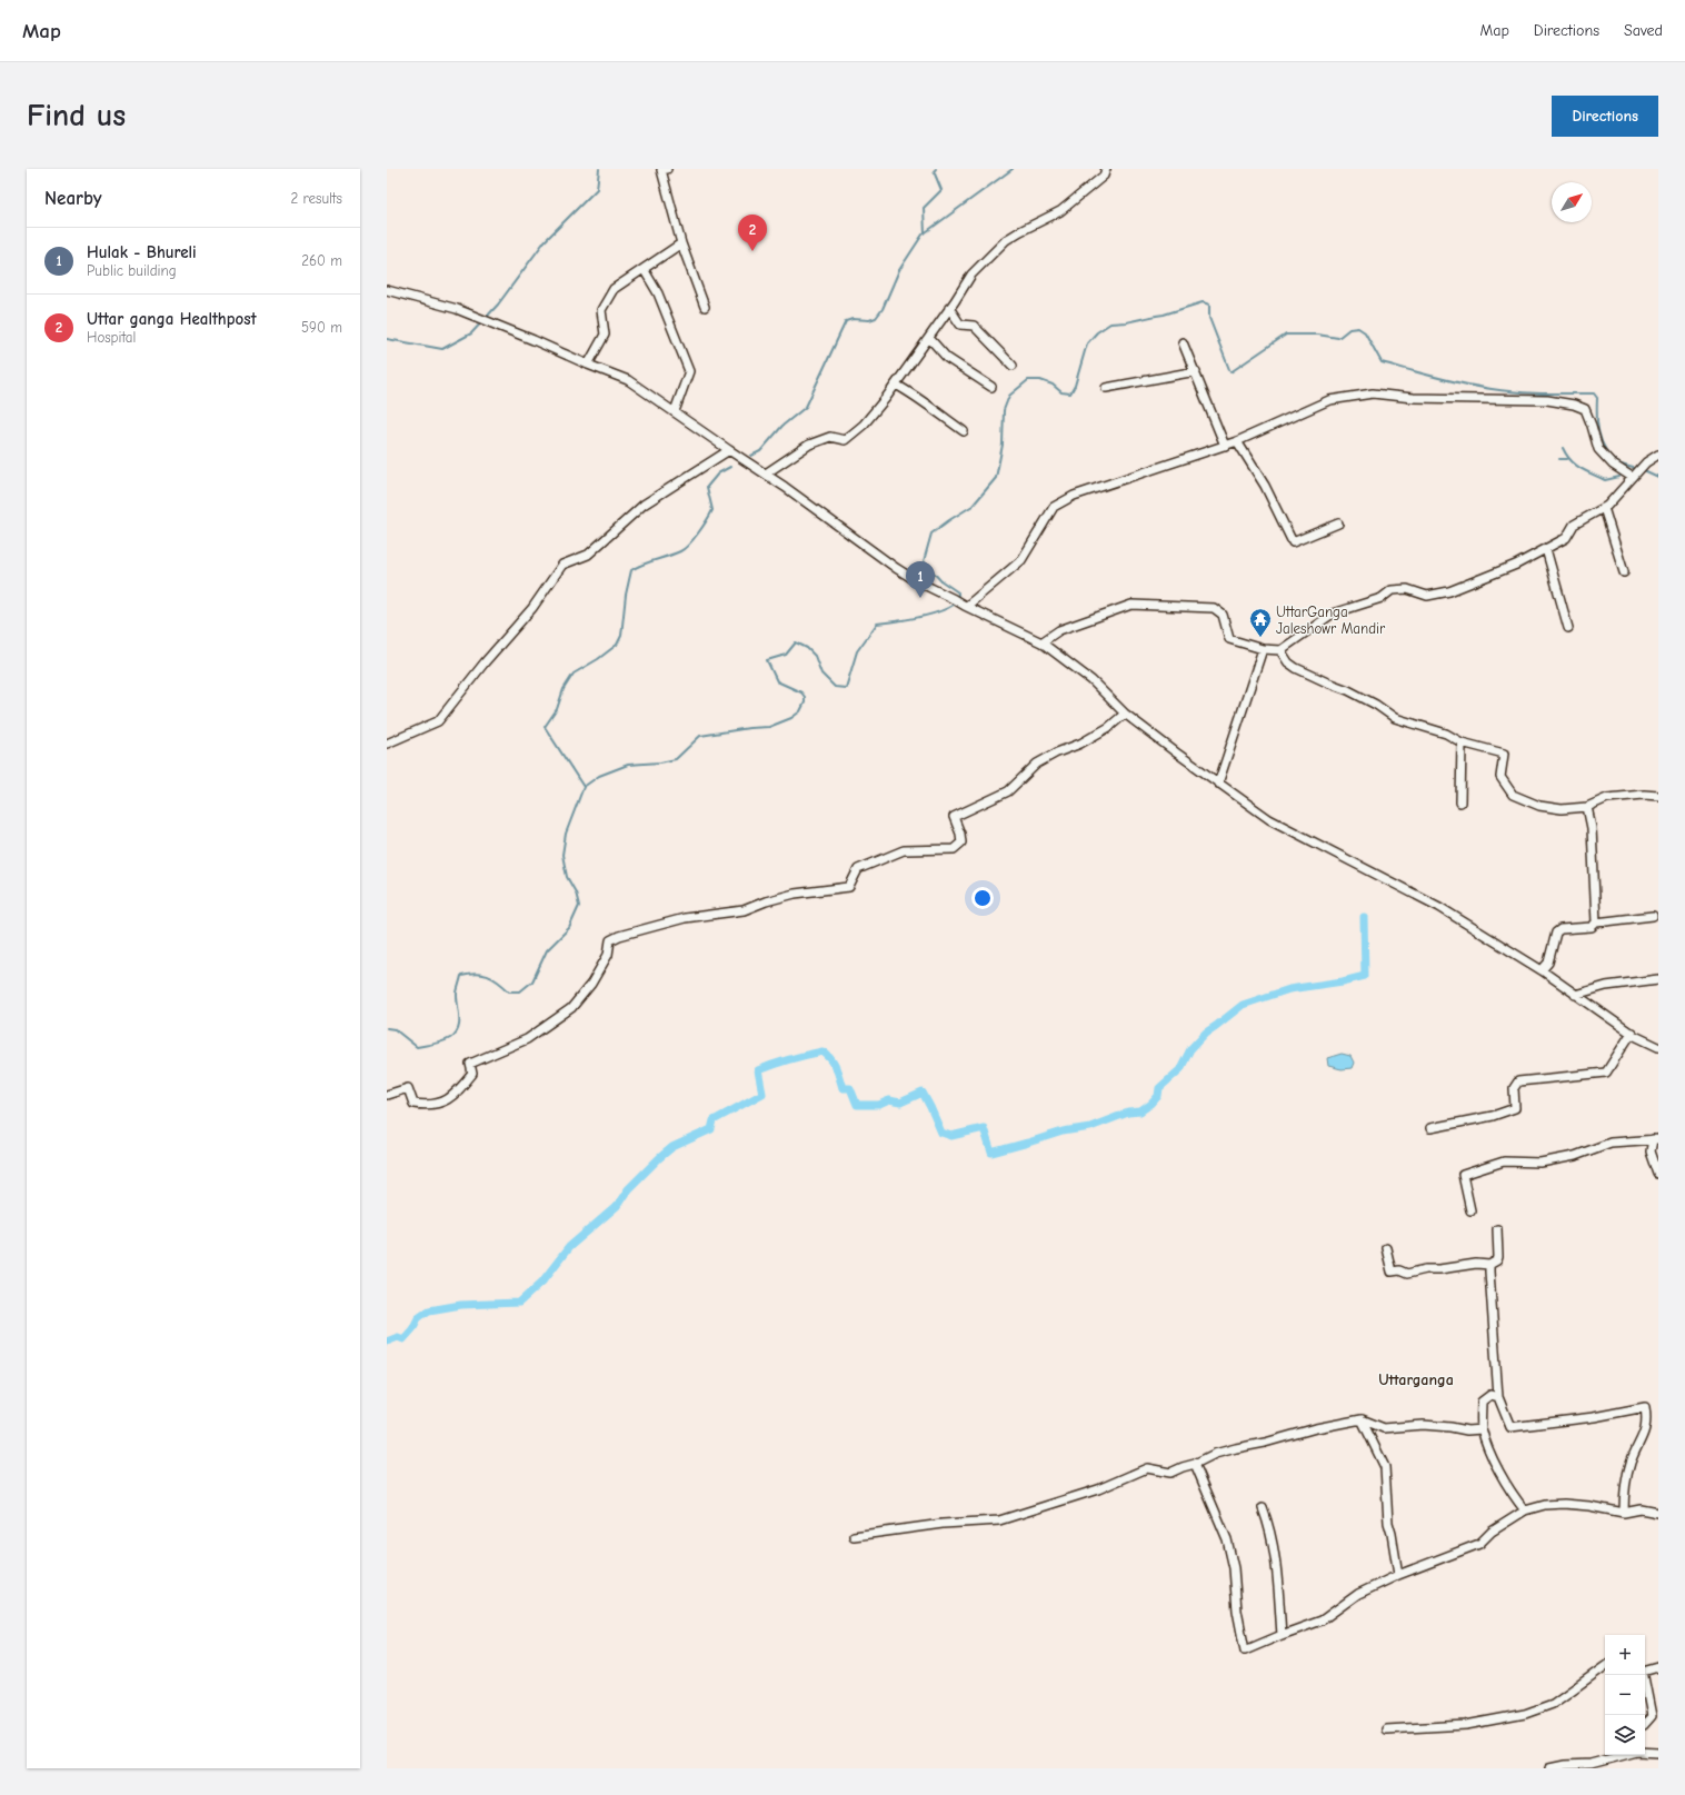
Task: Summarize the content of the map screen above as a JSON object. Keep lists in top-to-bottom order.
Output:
{
  "districts": ["Uttarganga"],
  "places": {
    "temple": ["UttarGanga Jaleshowr Mandir"]
  },
  "north": "top right",
  "page": {
    "header": "Map",
    "nav": ["Map", "Directions", "Saved"],
    "buttons": "Directions",
    "title": "Find us",
    "heading": ["Nearby", "2 results"],
    "pins": ["2", "1"],
    "list": [
      {
        "mark": "1",
        "name": "Hulak - Bhureli",
        "note": "Public building",
        "value": "260 m"
      },
      {
        "mark": "2",
        "name": "Uttar ganga Healthpost",
        "note": "Hospital",
        "value": "590 m"
      }
    ],
    "map_buttons": ["+", "−"]
  }
}
